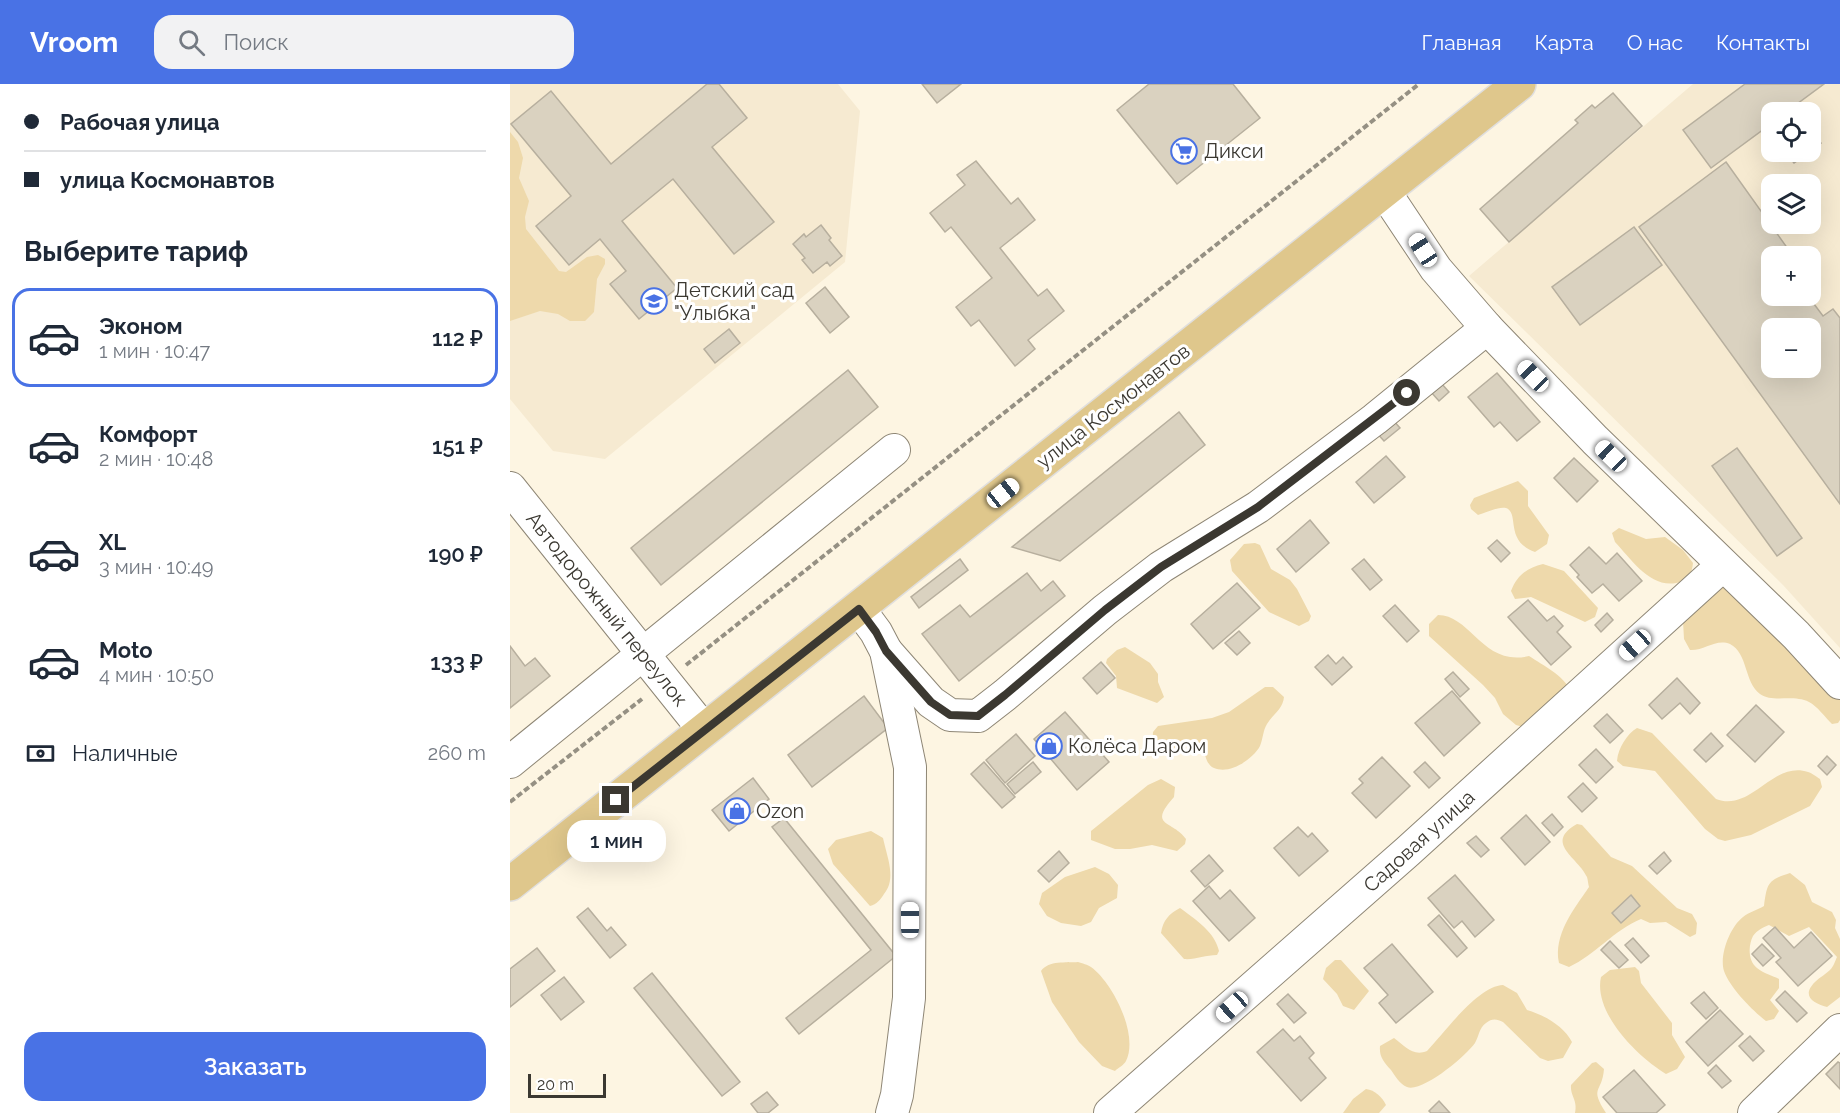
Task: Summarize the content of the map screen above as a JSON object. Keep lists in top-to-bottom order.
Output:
{
  "streets": {
    "main road": ["улица Космонавтов"],
    "street": ["Автодорожный переулок", "Садовая улица"]
  },
  "crossings": [
    ["улица Космонавтов", "Автодорожный переулок"]
  ],
  "places": {
    "supermarket": ["Дикси"],
    "school or university": ["Детский сад \"Улыбка\""],
    "shop": ["Колёса Даром", "Ozon"]
  },
  "scale_bar": "20 m",
  "page": {
    "header": "Vroom",
    "search": "Поиск",
    "nav": [
      "Главная",
      "Карта",
      "О нас",
      "Контакты"
    ],
    "banner": ["Рабочая улица", "улица Космонавтов"],
    "map_buttons": ["+", "−"],
    "heading": "Выберите тариф",
    "list": [
      {
        "name": "Эконом",
        "note": "1 мин · 10:47",
        "value": "112 ₽"
      },
      {
        "name": "Комфорт",
        "note": "2 мин · 10:48",
        "value": "151 ₽"
      },
      {
        "name": "XL",
        "note": "3 мин · 10:49",
        "value": "190 ₽"
      },
      {
        "name": "Moto",
        "note": "4 мин · 10:50",
        "value": "133 ₽"
      }
    ],
    "pay": ["Наличные", "260 m"],
    "bubble": "1 мин",
    "buttons": "Заказать",
    "scale": "20 m"
  }
}
